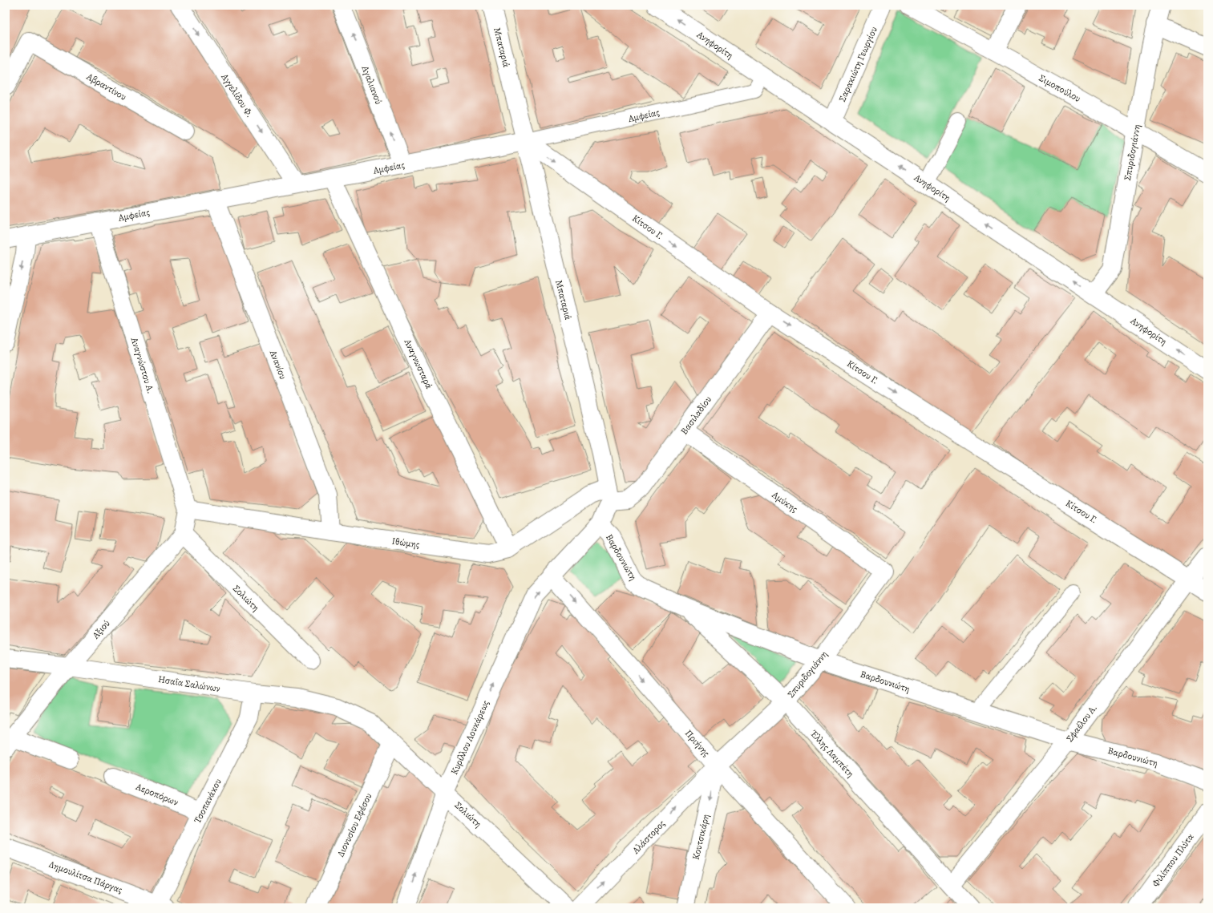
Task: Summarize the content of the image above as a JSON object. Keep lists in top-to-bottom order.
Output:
{
  "streets": {
    "street": [
      "Ανηφορίτη",
      "Μπαταριά",
      "Σαρακιώτη Γεωργίου",
      "Αγαλιανού",
      "Αβραντίνου",
      "Σιμοπούλου",
      "Αγγελίδου Φ.",
      "Αμφείας",
      "Σπυριδογιάννη",
      "Κίτσου Γ.",
      "Αναγνωσταρά",
      "Ανανίου",
      "Αναγνώστου Α.",
      "Βασιλαδίου",
      "Αμύκης",
      "Ιθώμης",
      "Βαρδουνιώτη",
      "Σολιώτη",
      "Αξιού",
      "Ησαΐα Σαλώνων",
      "Σφαέλου Α.",
      "Κυρίλλου Λουκάρεως",
      "Πριήνης",
      "Έλλης Λαμπέτη",
      "Αεροπόρων",
      "Τσοπανάκου",
      "Διονυσίου Εφέσου",
      "Αλάστορος",
      "Κουτσικάρη",
      "Φιλίππου Πλύτα",
      "Δημουλίτσα Πάργας"
    ]
  },
  "crossings": [
    ["Ανηφορίτη", "Σαρακιώτη Γεωργίου"],
    ["Ανηφορίτη", "Αμφείας"],
    ["Ανηφορίτη", "Σπυριδογιάννη"],
    ["Μπαταριά", "Αμφείας"],
    ["Μπαταριά", "Κίτσου Γ."],
    ["Μπαταριά", "Βασιλαδίου"],
    ["Μπαταριά", "Ιθώμης"],
    ["Αγαλιανού", "Αμφείας"],
    ["Σιμοπούλου", "Σπυριδογιάννη"],
    ["Αγγελίδου Φ.", "Αμφείας"],
    ["Αμφείας", "Κίτσου Γ."],
    ["Αμφείας", "Αναγνωσταρά"],
    ["Αμφείας", "Ανανίου"],
    ["Αμφείας", "Αναγνώστου Α."],
    ["Σπυριδογιάννη", "Αμύκης"],
    ["Σπυριδογιάννη", "Βαρδουνιώτη"],
    ["Σπυριδογιάννη", "Πριήνης"],
    ["Σπυριδογιάννη", "Έλλης Λαμπέτη"],
    ["Σπυριδογιάννη", "Αλάστορος"],
    ["Σπυριδογιάννη", "Κουτσικάρη"],
    ["Κίτσου Γ.", "Βασιλαδίου"],
    ["Κίτσου Γ.", "Σφαέλου Α."],
    ["Αναγνωσταρά", "Ιθώμης"],
    ["Ανανίου", "Ιθώμης"],
    ["Αναγνώστου Α.", "Ιθώμης"],
    ["Αναγνώστου Α.", "Αξιού"],
    ["Βασιλαδίου", "Αμύκης"],
    ["Βασιλαδίου", "Ιθώμης"],
    ["Ιθώμης", "Αξιού"],
    ["Βαρδουνιώτη", "Σφαέλου Α."],
    ["Βαρδουνιώτη", "Έλλης Λαμπέτη"],
    ["Σολιώτη", "Αξιού"],
    ["Σολιώτη", "Ησαΐα Σαλώνων"],
    ["Σολιώτη", "Κυρίλλου Λουκάρεως"],
    ["Σολιώτη", "Διονυσίου Εφέσου"],
    ["Αξιού", "Ησαΐα Σαλώνων"],
    ["Ησαΐα Σαλώνων", "Τσοπανάκου"],
    ["Σφαέλου Α.", "Έλλης Λαμπέτη"],
    ["Κυρίλλου Λουκάρεως", "Πριήνης"],
    ["Πριήνης", "Αλάστορος"],
    ["Πριήνης", "Κουτσικάρη"],
    ["Αεροπόρων", "Τσοπανάκου"],
    ["Τσοπανάκου", "Δημουλίτσα Πάργας"],
    ["Αλάστορος", "Κουτσικάρη"]
  ],
  "one_way": [
    "Ανηφορίτη",
    "Αγαλιανού",
    "Αγγελίδου Φ.",
    "Κίτσου Γ.",
    "Κυρίλλου Λουκάρεως",
    "Πριήνης",
    "Αλάστορος",
    "Κουτσικάρη"
  ]
}
